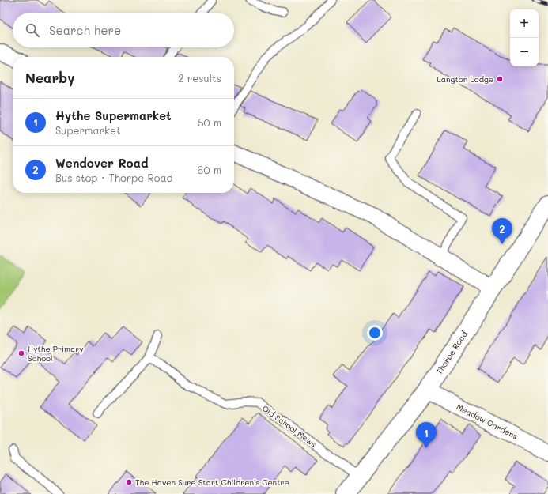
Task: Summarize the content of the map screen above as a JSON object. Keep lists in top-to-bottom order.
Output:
{
  "streets": {
    "main road": ["Thorpe Road"],
    "street": ["Meadow Gardens"],
    "lane": ["Old School Mews"]
  },
  "crossings": [
    ["Thorpe Road", "Meadow Gardens"],
    ["Thorpe Road", "Old School Mews"]
  ],
  "places": ["Langton Lodge", "Hythe Primary School", "The Haven Sure Start Children's Centre"],
  "page": {
    "map_buttons": ["+", "−"],
    "search": "Search here",
    "heading": ["Nearby", "2 results"],
    "list": [
      {
        "mark": "1",
        "name": "Hythe Supermarket",
        "note": "Supermarket",
        "value": "50 m"
      },
      {
        "mark": "2",
        "name": "Wendover Road",
        "note": "Bus stop · Thorpe Road",
        "value": "60 m"
      }
    ],
    "pins": ["2", "1"]
  }
}
